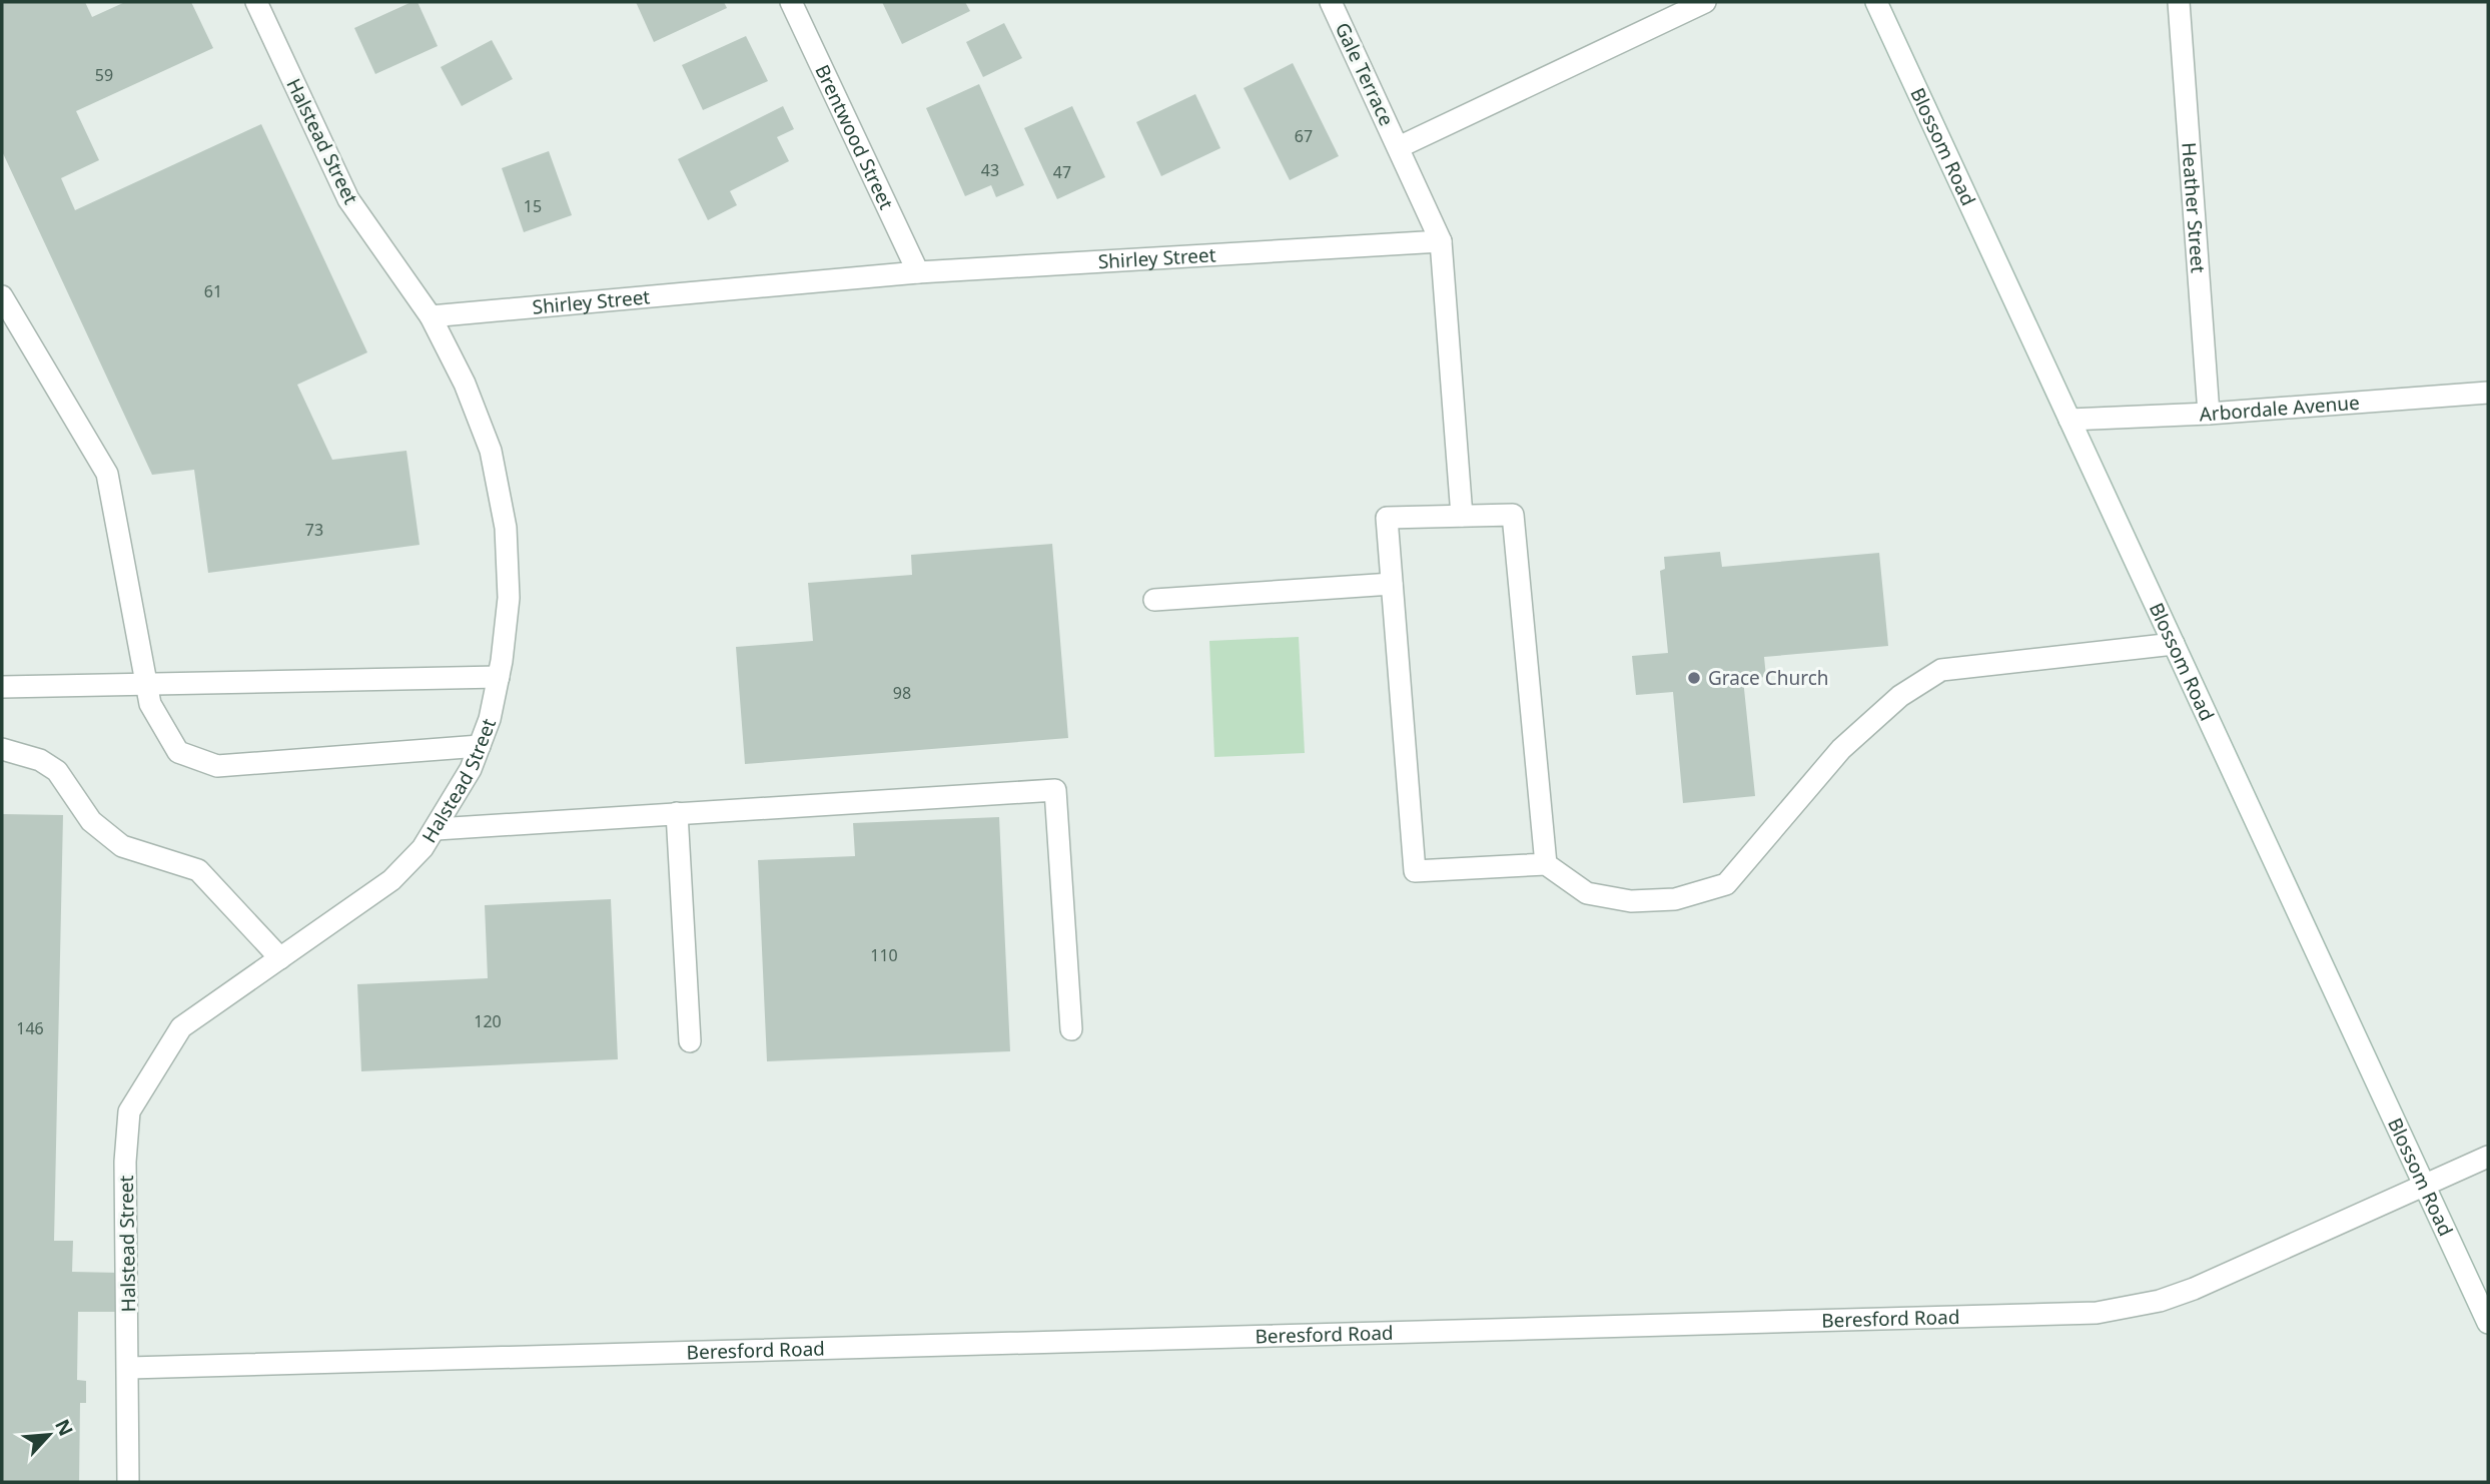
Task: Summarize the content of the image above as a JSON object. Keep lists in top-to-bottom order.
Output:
{
  "streets": {
    "street": [
      "Gale Terrace",
      "Brentwood Street",
      "Halstead Street",
      "Blossom Road",
      "Heather Street",
      "Shirley Street",
      "Arbordale Avenue",
      "Beresford Road"
    ]
  },
  "crossings": [
    ["Brentwood Street", "Shirley Street"],
    ["Halstead Street", "Shirley Street"],
    ["Halstead Street", "Beresford Road"],
    ["Blossom Road", "Arbordale Avenue"],
    ["Blossom Road", "Beresford Road"],
    ["Heather Street", "Arbordale Avenue"]
  ],
  "places": ["Grace Church"],
  "house_numbers": [
    "59",
    "67",
    "43",
    "47",
    "15",
    "61",
    "73",
    "98",
    "110",
    "120",
    "146"
  ],
  "north": "top right"
}
